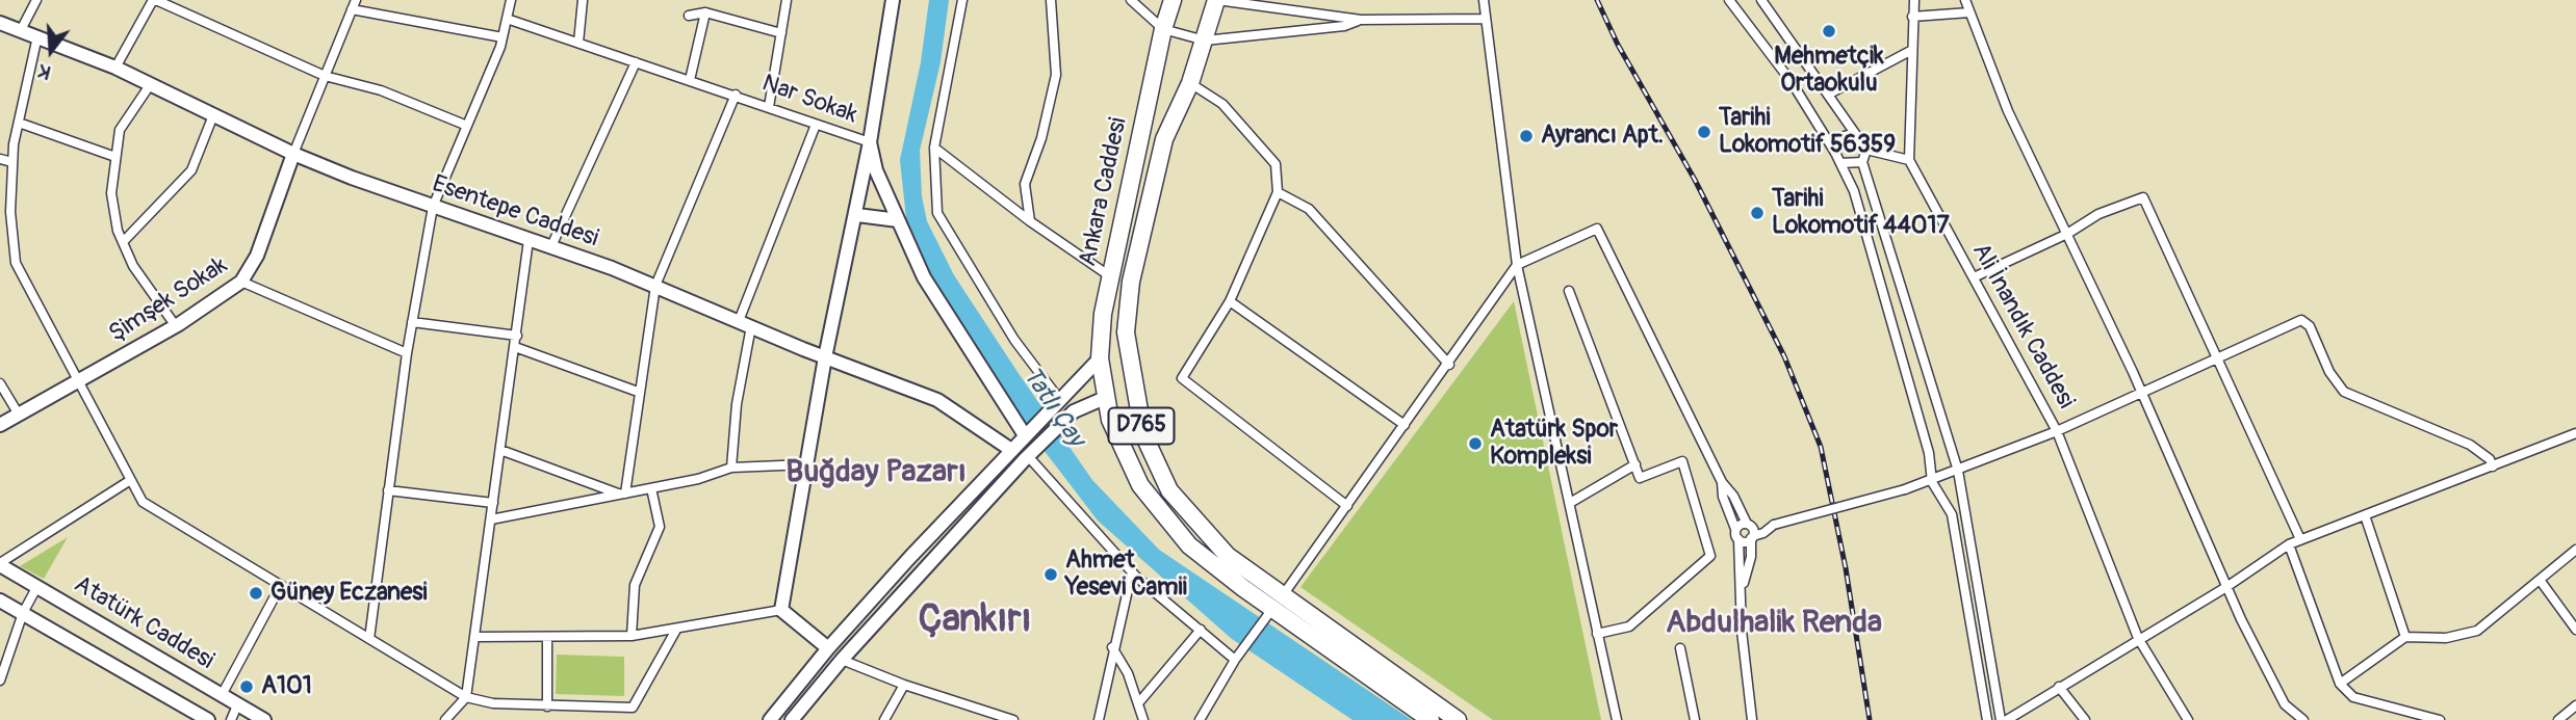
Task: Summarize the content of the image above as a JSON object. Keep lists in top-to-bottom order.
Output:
{
  "streets": {
    "highway": ["Ankara Caddesi", "D765"],
    "street": [
      "Nar Sokak",
      "Esentepe Caddesi",
      "Şimşek Sokak",
      "Ali İnandık Caddesi",
      "Atatürk Caddesi"
    ]
  },
  "crossings": [
    ["Ankara Caddesi", "D765"],
    ["Esentepe Caddesi", "Şimşek Sokak"]
  ],
  "districts": ["Buğday Pazarı", "Çankırı", "Abdulhalik Renda"],
  "water": ["Tatlı Çay"],
  "places": [
    "Mehmetçik Ortaokulu",
    "Tarihi Lokomotif 56359",
    "Ayrancı Apt.",
    "Tarihi Lokomotif 44017",
    "Atatürk Spor Kompleksi",
    "Ahmet Yesevi Camii",
    "Güney Eczanesi",
    "A101"
  ],
  "north": "bottom"
}
